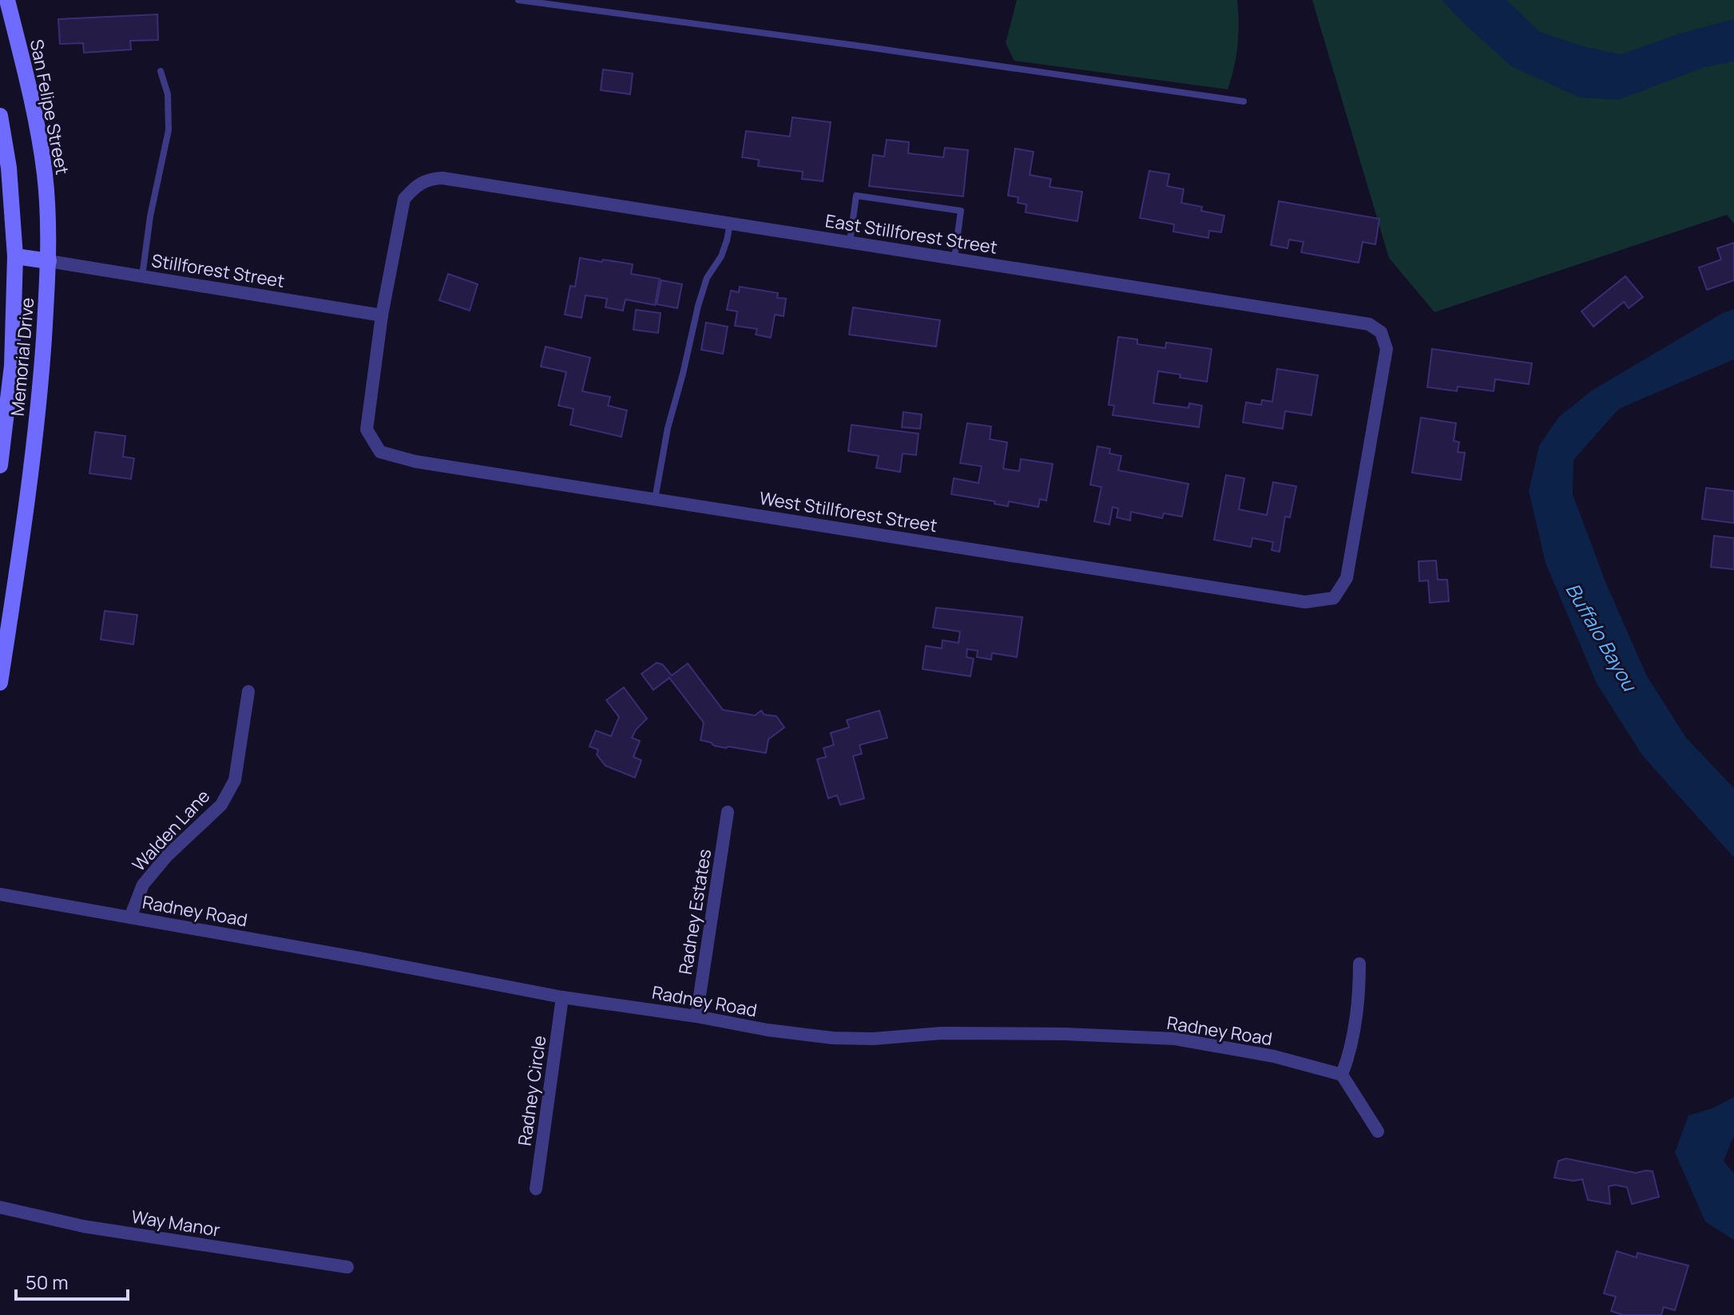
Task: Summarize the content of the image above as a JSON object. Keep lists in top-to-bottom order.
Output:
{
  "streets": {
    "main road": ["San Felipe Street", "Memorial Drive"],
    "street": [
      "East Stillforest Street",
      "Stillforest Street",
      "West Stillforest Street",
      "Walden Lane",
      "Radney Road",
      "Radney Estates",
      "Radney Circle",
      "Way Manor"
    ]
  },
  "crossings": [
    ["San Felipe Street", "Stillforest Street"],
    ["San Felipe Street", "Memorial Drive"],
    ["East Stillforest Street", "Stillforest Street"],
    ["East Stillforest Street", "West Stillforest Street"],
    ["Stillforest Street", "Memorial Drive"],
    ["Stillforest Street", "West Stillforest Street"],
    ["Walden Lane", "Radney Road"],
    ["Radney Road", "Radney Estates"],
    ["Radney Road", "Radney Circle"]
  ],
  "water": ["Buffalo Bayou"],
  "scale_bar": "50 m"
}
